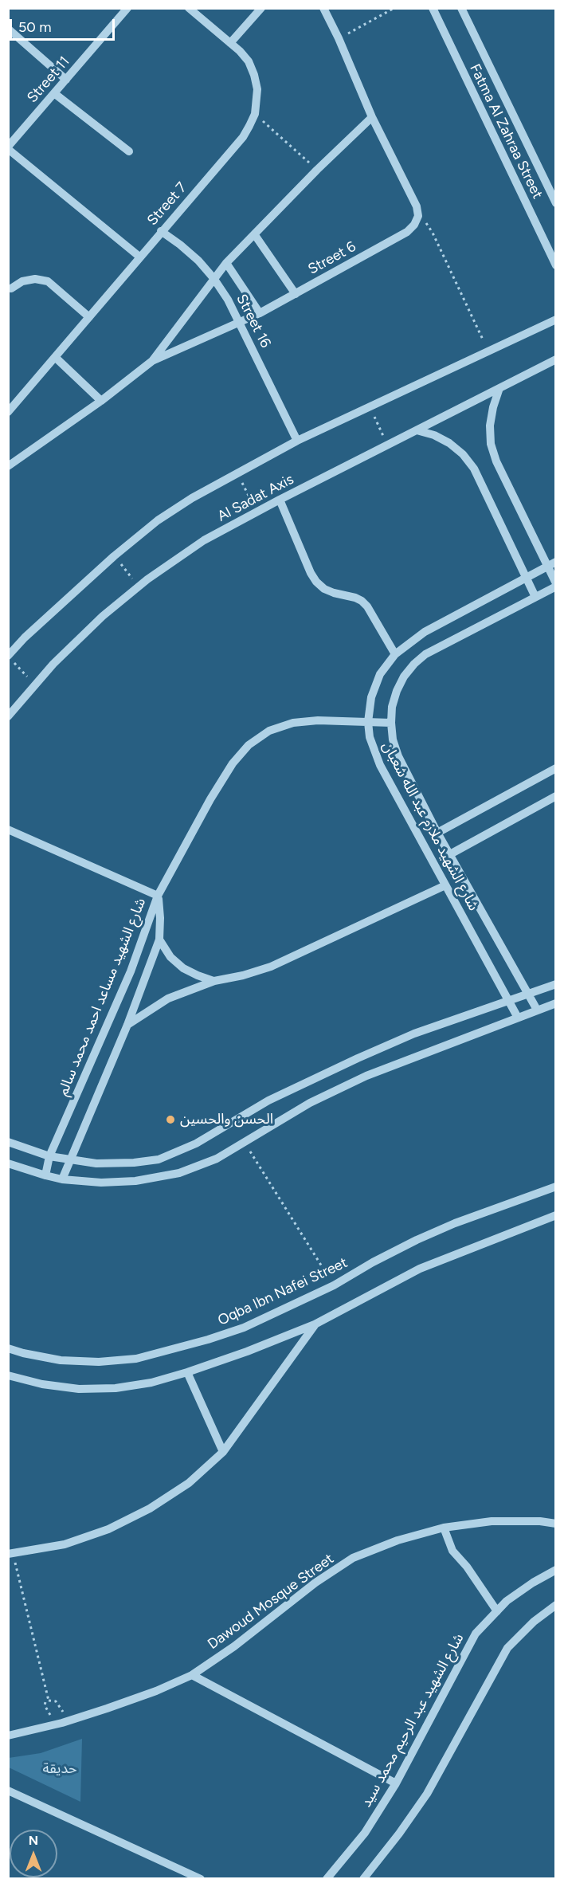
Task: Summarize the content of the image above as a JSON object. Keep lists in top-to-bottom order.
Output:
{
  "streets": {
    "street": [
      "Street 11",
      "Fatma Al Zahraa Street",
      "Street 7",
      "Street 6",
      "Street 16",
      "Al Sadat Axis",
      "شارع الشهيد ملازم عبد الله شعبان",
      "شارع الشهيد مساعد احمد محمد سالم",
      "Oqba Ibn Nafei Street",
      "Dawoud Mosque Street",
      "شارع الشهيد عبد الرحيم محمد سيد"
    ]
  },
  "crossings": [
    ["Street 7", "Street 16"],
    ["Street 6", "Street 16"]
  ],
  "parks": ["حديقة"],
  "places": ["الحسن والحسين"],
  "scale_bar": "50 m",
  "north": "top"
}
